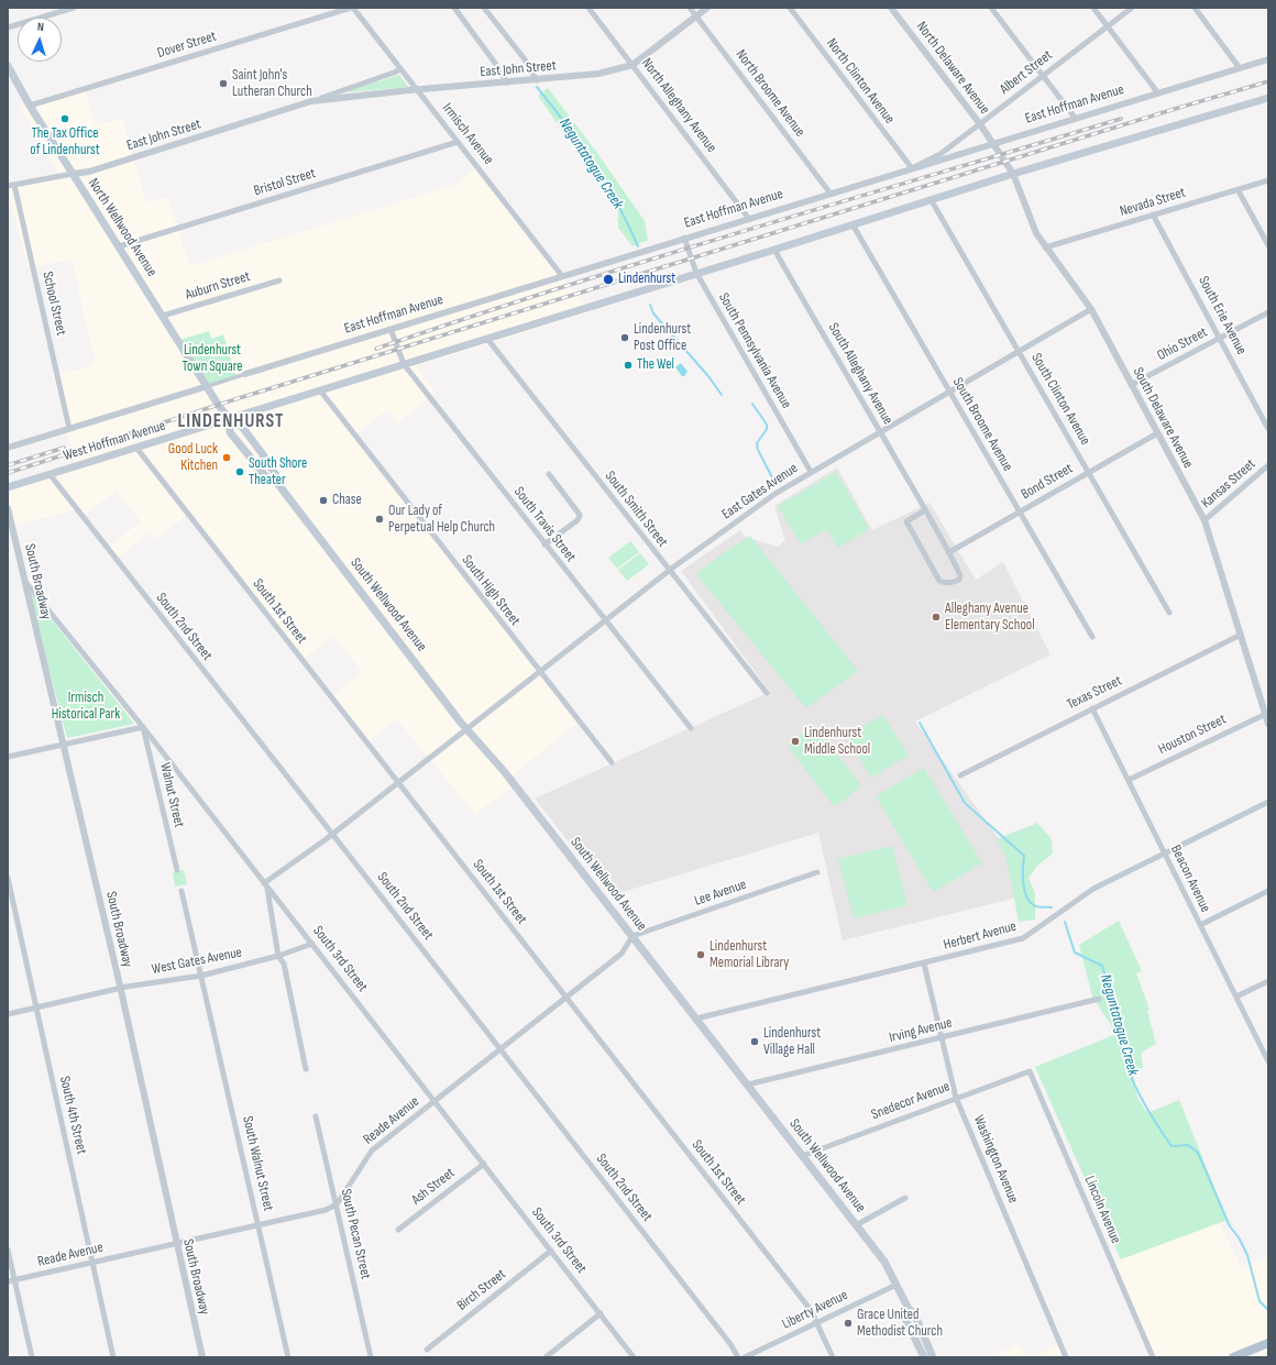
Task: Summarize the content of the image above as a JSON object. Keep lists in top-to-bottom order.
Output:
{
  "streets": {
    "main road": ["North Wellwood Avenue", "West Hoffman Avenue", "South Wellwood Avenue"],
    "street": [
      "Dover Street",
      "North Delaware Avenue",
      "East John Street",
      "Albert Street",
      "North Clinton Avenue",
      "North Broome Avenue",
      "East Hoffman Avenue",
      "North Alleghany Avenue",
      "Irmisch Avenue",
      "Bristol Street",
      "Nevada Street",
      "Auburn Street",
      "School Street",
      "South Erie Avenue",
      "Ohio Street",
      "South Pennsylvania Avenue",
      "South Alleghany Avenue",
      "South Clinton Avenue",
      "South Delaware Avenue",
      "South Broome Avenue",
      "Bond Street",
      "Kansas Street",
      "East Gates Avenue",
      "South Smith Street",
      "South Travis Street",
      "South Broadway",
      "South High Street",
      "South 1st Street",
      "South 2nd Street",
      "Texas Street",
      "Houston Street",
      "Walnut Street",
      "Beacon Avenue",
      "Lee Avenue",
      "Herbert Avenue",
      "South 3rd Street",
      "West Gates Avenue",
      "Irving Avenue",
      "Snedecor Avenue",
      "South 4th Street",
      "Reade Avenue",
      "Washington Avenue",
      "South Walnut Street",
      "Ash Street",
      "Lincoln Avenue",
      "South Pecan Street",
      "Birch Street",
      "Liberty Avenue"
    ]
  },
  "crossings": [
    ["Dover Street", "Irmisch Avenue"],
    ["Dover Street", "North Wellwood Avenue"],
    ["North Delaware Avenue", "Albert Street"],
    ["North Delaware Avenue", "East Hoffman Avenue"],
    ["North Delaware Avenue", "South Delaware Avenue"],
    ["East John Street", "North Broome Avenue"],
    ["East John Street", "North Alleghany Avenue"],
    ["East John Street", "Irmisch Avenue"],
    ["East John Street", "North Wellwood Avenue"],
    ["Albert Street", "North Clinton Avenue"],
    ["Albert Street", "East Hoffman Avenue"],
    ["North Clinton Avenue", "East Hoffman Avenue"],
    ["North Broome Avenue", "East Hoffman Avenue"],
    ["East Hoffman Avenue", "North Alleghany Avenue"],
    ["East Hoffman Avenue", "Irmisch Avenue"],
    ["East Hoffman Avenue", "North Wellwood Avenue"],
    ["East Hoffman Avenue", "South Pennsylvania Avenue"],
    ["East Hoffman Avenue", "South Delaware Avenue"],
    ["East Hoffman Avenue", "West Hoffman Avenue"],
    ["East Hoffman Avenue", "South Travis Street"],
    ["Irmisch Avenue", "Bristol Street"],
    ["Bristol Street", "North Wellwood Avenue"],
    ["Nevada Street", "South Erie Avenue"],
    ["Nevada Street", "South Delaware Avenue"],
    ["North Wellwood Avenue", "Auburn Street"],
    ["North Wellwood Avenue", "West Hoffman Avenue"],
    ["North Wellwood Avenue", "South Wellwood Avenue"],
    ["School Street", "West Hoffman Avenue"],
    ["South Erie Avenue", "Ohio Street"],
    ["Ohio Street", "South Delaware Avenue"],
    ["South Pennsylvania Avenue", "East Gates Avenue"],
    ["South Alleghany Avenue", "Bond Street"],
    ["South Alleghany Avenue", "East Gates Avenue"],
    ["South Clinton Avenue", "Bond Street"],
    ["South Clinton Avenue", "East Gates Avenue"],
    ["South Delaware Avenue", "Bond Street"],
    ["South Delaware Avenue", "Kansas Street"],
    ["South Delaware Avenue", "East Gates Avenue"],
    ["South Delaware Avenue", "Texas Street"],
    ["South Delaware Avenue", "Houston Street"],
    ["South Broome Avenue", "Bond Street"],
    ["South Broome Avenue", "East Gates Avenue"],
    ["West Hoffman Avenue", "South Wellwood Avenue"],
    ["West Hoffman Avenue", "South 1st Street"],
    ["West Hoffman Avenue", "South 2nd Street"],
    ["East Gates Avenue", "South Smith Street"],
    ["East Gates Avenue", "South Travis Street"],
    ["East Gates Avenue", "South High Street"],
    ["East Gates Avenue", "South Wellwood Avenue"],
    ["South Broadway", "South 3rd Street"],
    ["South Broadway", "West Gates Avenue"],
    ["South Broadway", "Reade Avenue"],
    ["South Wellwood Avenue", "Lee Avenue"],
    ["South Wellwood Avenue", "Herbert Avenue"],
    ["South Wellwood Avenue", "Irving Avenue"],
    ["South Wellwood Avenue", "Snedecor Avenue"],
    ["South Wellwood Avenue", "Reade Avenue"],
    ["South Wellwood Avenue", "Liberty Avenue"],
    ["South 1st Street", "Reade Avenue"],
    ["South 1st Street", "Liberty Avenue"],
    ["South 2nd Street", "Reade Avenue"],
    ["Texas Street", "Beacon Avenue"],
    ["Houston Street", "Beacon Avenue"],
    ["Walnut Street", "South 3rd Street"],
    ["Beacon Avenue", "Herbert Avenue"],
    ["Lee Avenue", "Reade Avenue"],
    ["Herbert Avenue", "Washington Avenue"],
    ["South 3rd Street", "West Gates Avenue"],
    ["South 3rd Street", "Reade Avenue"],
    ["South 3rd Street", "Ash Street"],
    ["South 3rd Street", "Birch Street"],
    ["West Gates Avenue", "South 4th Street"],
    ["West Gates Avenue", "South Walnut Street"],
    ["Irving Avenue", "Washington Avenue"],
    ["Snedecor Avenue", "Washington Avenue"],
    ["Snedecor Avenue", "Lincoln Avenue"],
    ["South 4th Street", "Reade Avenue"],
    ["Reade Avenue", "South Walnut Street"],
    ["Reade Avenue", "South Pecan Street"]
  ],
  "districts": ["LINDENHURST"],
  "water": ["Neguntatogue Creek"],
  "parks": ["Lindenhurst Town Square", "Irmisch Historical Park"],
  "places": [
    "Saint John's Lutheran Church",
    "The Tax Office of Lindenhurst",
    "Lindenhurst",
    "Lindenhurst Post Office",
    "The Wel",
    "Good Luck Kitchen",
    "South Shore Theater",
    "Chase",
    "Our Lady of Perpetual Help Church",
    "Alleghany Avenue Elementary School",
    "Lindenhurst Middle School",
    "Lindenhurst Memorial Library",
    "Lindenhurst Village Hall",
    "Grace United Methodist Church"
  ],
  "north": "top"
}
